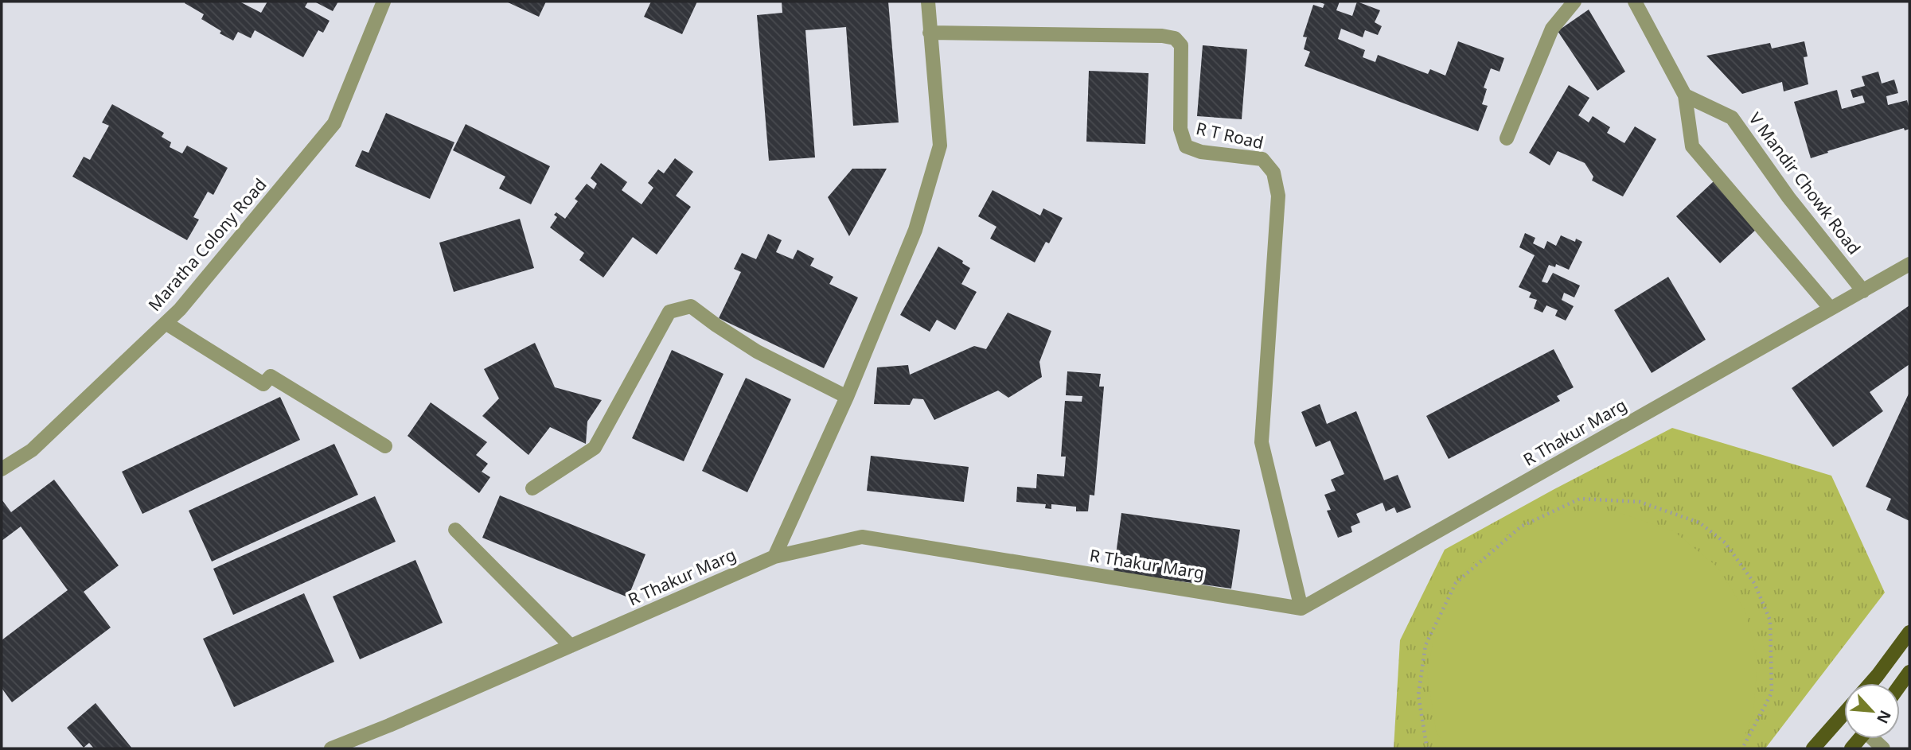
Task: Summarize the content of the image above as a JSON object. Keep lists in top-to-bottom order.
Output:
{
  "streets": {
    "street": [
      "R T Road",
      "V Mandir Chowk Road",
      "Maratha Colony Road",
      "R Thakur Marg"
    ]
  },
  "crossings": [
    ["R T Road", "R Thakur Marg"],
    ["V Mandir Chowk Road", "R Thakur Marg"]
  ],
  "north": "bottom right"
}
